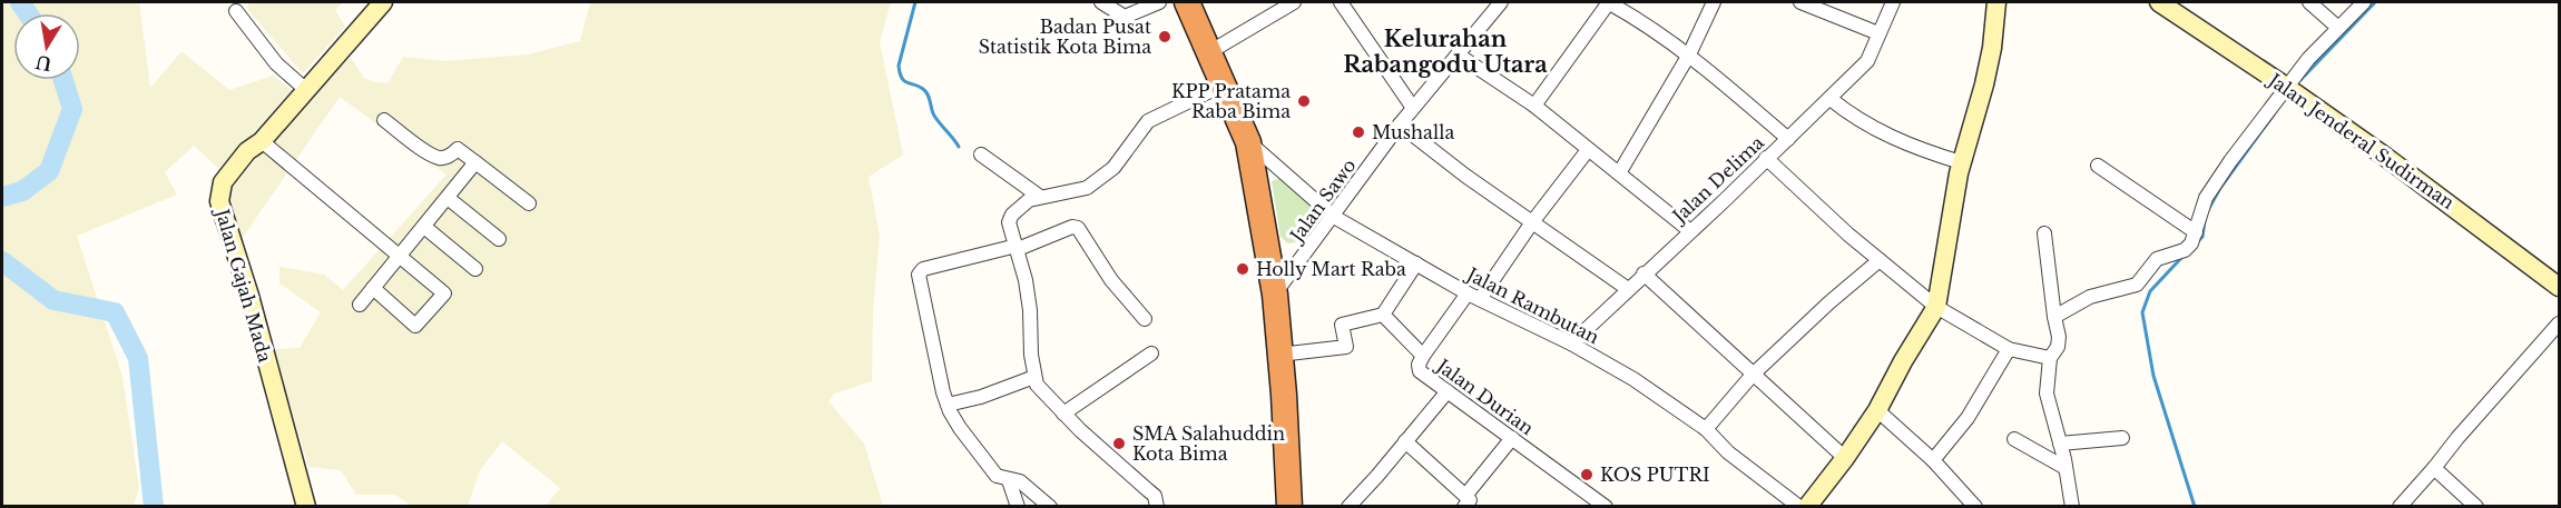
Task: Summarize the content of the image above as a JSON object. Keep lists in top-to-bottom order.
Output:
{
  "streets": {
    "street": [
      "Jalan Jenderal Sudirman",
      "Jalan Delima",
      "Jalan Sawo",
      "Jalan Gajah Mada",
      "Jalan Rambutan",
      "Jalan Durian"
    ]
  },
  "crossings": [
    ["Jalan Delima", "Jalan Rambutan"],
    ["Jalan Sawo", "Jalan Rambutan"],
    ["Jalan Rambutan", "Jalan Durian"]
  ],
  "districts": ["Kelurahan Rabangodu Utara"],
  "places": [
    "Badan Pusat Statistik Kota Bima",
    "KPP Pratama Raba Bima",
    "Mushalla",
    "Holly Mart Raba",
    "SMA Salahuddin Kota Bima",
    "KOS PUTRI"
  ],
  "north": "bottom"
}
